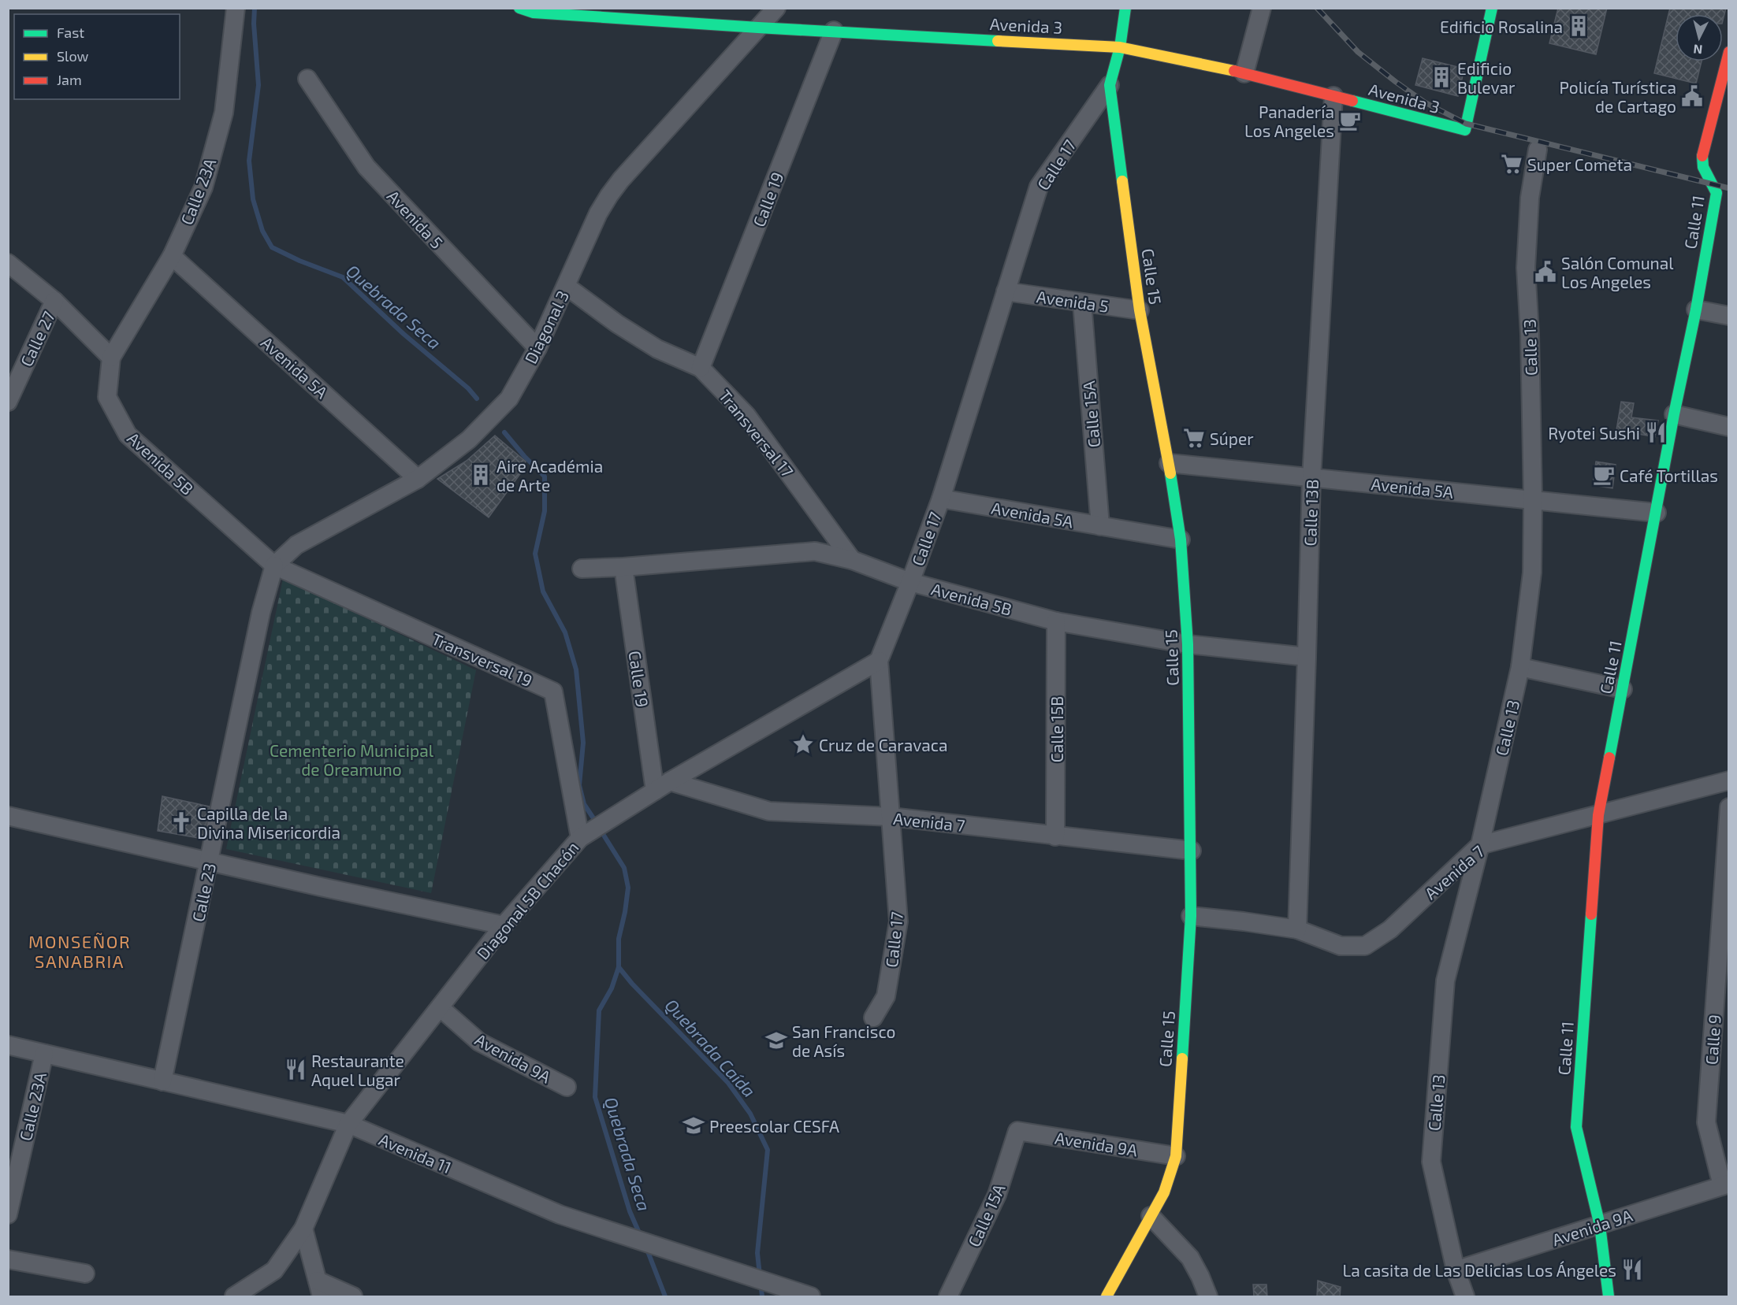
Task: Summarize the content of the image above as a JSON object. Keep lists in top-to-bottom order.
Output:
{
  "streets": {
    "street": [
      "Avenida 3",
      "Calle 17",
      "Calle 23A",
      "Calle 19",
      "Avenida 5",
      "Calle 11",
      "Calle 15",
      "Diagonal 3",
      "Calle 27",
      "Calle 13",
      "Avenida 5A",
      "Calle 15A",
      "Transversal 17",
      "Avenida 5B",
      "Calle 13B",
      "Transversal 19",
      "Calle 15B",
      "Avenida 7",
      "Calle 23",
      "Diagonal 5B Chacón",
      "Calle 9",
      "Avenida 9A",
      "Avenida 11"
    ]
  },
  "crossings": [
    ["Avenida 3", "Calle 19"],
    ["Avenida 3", "Calle 15"],
    ["Avenida 3", "Diagonal 3"],
    ["Avenida 3", "Calle 13B"],
    ["Calle 17", "Avenida 5"],
    ["Calle 17", "Calle 15"],
    ["Calle 17", "Avenida 5A"],
    ["Calle 17", "Avenida 5B"],
    ["Calle 17", "Avenida 7"],
    ["Calle 17", "Diagonal 5B Chacón"],
    ["Calle 23A", "Avenida 5A"],
    ["Calle 23A", "Avenida 5B"],
    ["Calle 23A", "Avenida 11"],
    ["Calle 19", "Transversal 17"],
    ["Calle 19", "Avenida 5B"],
    ["Calle 19", "Diagonal 5B Chacón"],
    ["Avenida 5", "Calle 15"],
    ["Avenida 5", "Diagonal 3"],
    ["Avenida 5", "Calle 15A"],
    ["Calle 11", "Avenida 5A"],
    ["Calle 11", "Avenida 7"],
    ["Calle 11", "Avenida 9A"],
    ["Calle 15", "Avenida 5A"],
    ["Calle 15", "Avenida 5B"],
    ["Calle 15", "Avenida 7"],
    ["Calle 15", "Avenida 9A"],
    ["Diagonal 3", "Avenida 5A"],
    ["Diagonal 3", "Transversal 17"],
    ["Diagonal 3", "Avenida 5B"],
    ["Diagonal 3", "Transversal 19"],
    ["Diagonal 3", "Calle 23"],
    ["Calle 13", "Avenida 5A"],
    ["Calle 13", "Avenida 7"],
    ["Calle 13", "Avenida 9A"],
    ["Avenida 5A", "Calle 15A"],
    ["Avenida 5A", "Calle 13B"],
    ["Calle 15A", "Avenida 9A"],
    ["Transversal 17", "Avenida 5B"],
    ["Avenida 5B", "Calle 13B"],
    ["Avenida 5B", "Transversal 19"],
    ["Avenida 5B", "Calle 15B"],
    ["Avenida 5B", "Calle 23"],
    ["Calle 13B", "Avenida 7"],
    ["Transversal 19", "Calle 23"],
    ["Transversal 19", "Diagonal 5B Chacón"],
    ["Calle 15B", "Avenida 7"],
    ["Avenida 7", "Diagonal 5B Chacón"],
    ["Calle 23", "Avenida 11"],
    ["Diagonal 5B Chacón", "Avenida 9A"],
    ["Diagonal 5B Chacón", "Avenida 11"],
    ["Calle 9", "Avenida 9A"]
  ],
  "districts": ["MONSEÑOR SANABRIA"],
  "water": ["Quebrada Seca", "Quebrada Caída"],
  "parks": ["Cementerio Municipal de Oreamuno"],
  "places": {
    "building": ["Edificio Rosalina", "Edificio Bulevar", "Aire Académia de Arte"],
    "public building": ["Policía Turística de Cartago", "Salón Comunal Los Angeles"],
    "cafe": ["Panadería Los Angeles", "Café Tortillas"],
    "supermarket": ["Super Cometa", "Súper"],
    "restaurant": ["Ryotei Sushi", "Restaurante Aquel Lugar", "La casita de Las Delicias Los Ángeles"],
    "place": ["Cruz de Caravaca"],
    "church": ["Capilla de la Divina Misericordia"],
    "school or university": ["San Francisco de Asís", "Preescolar CESFA"]
  },
  "legend": ["Fast", "Slow", "Jam"],
  "north": "bottom"
}
